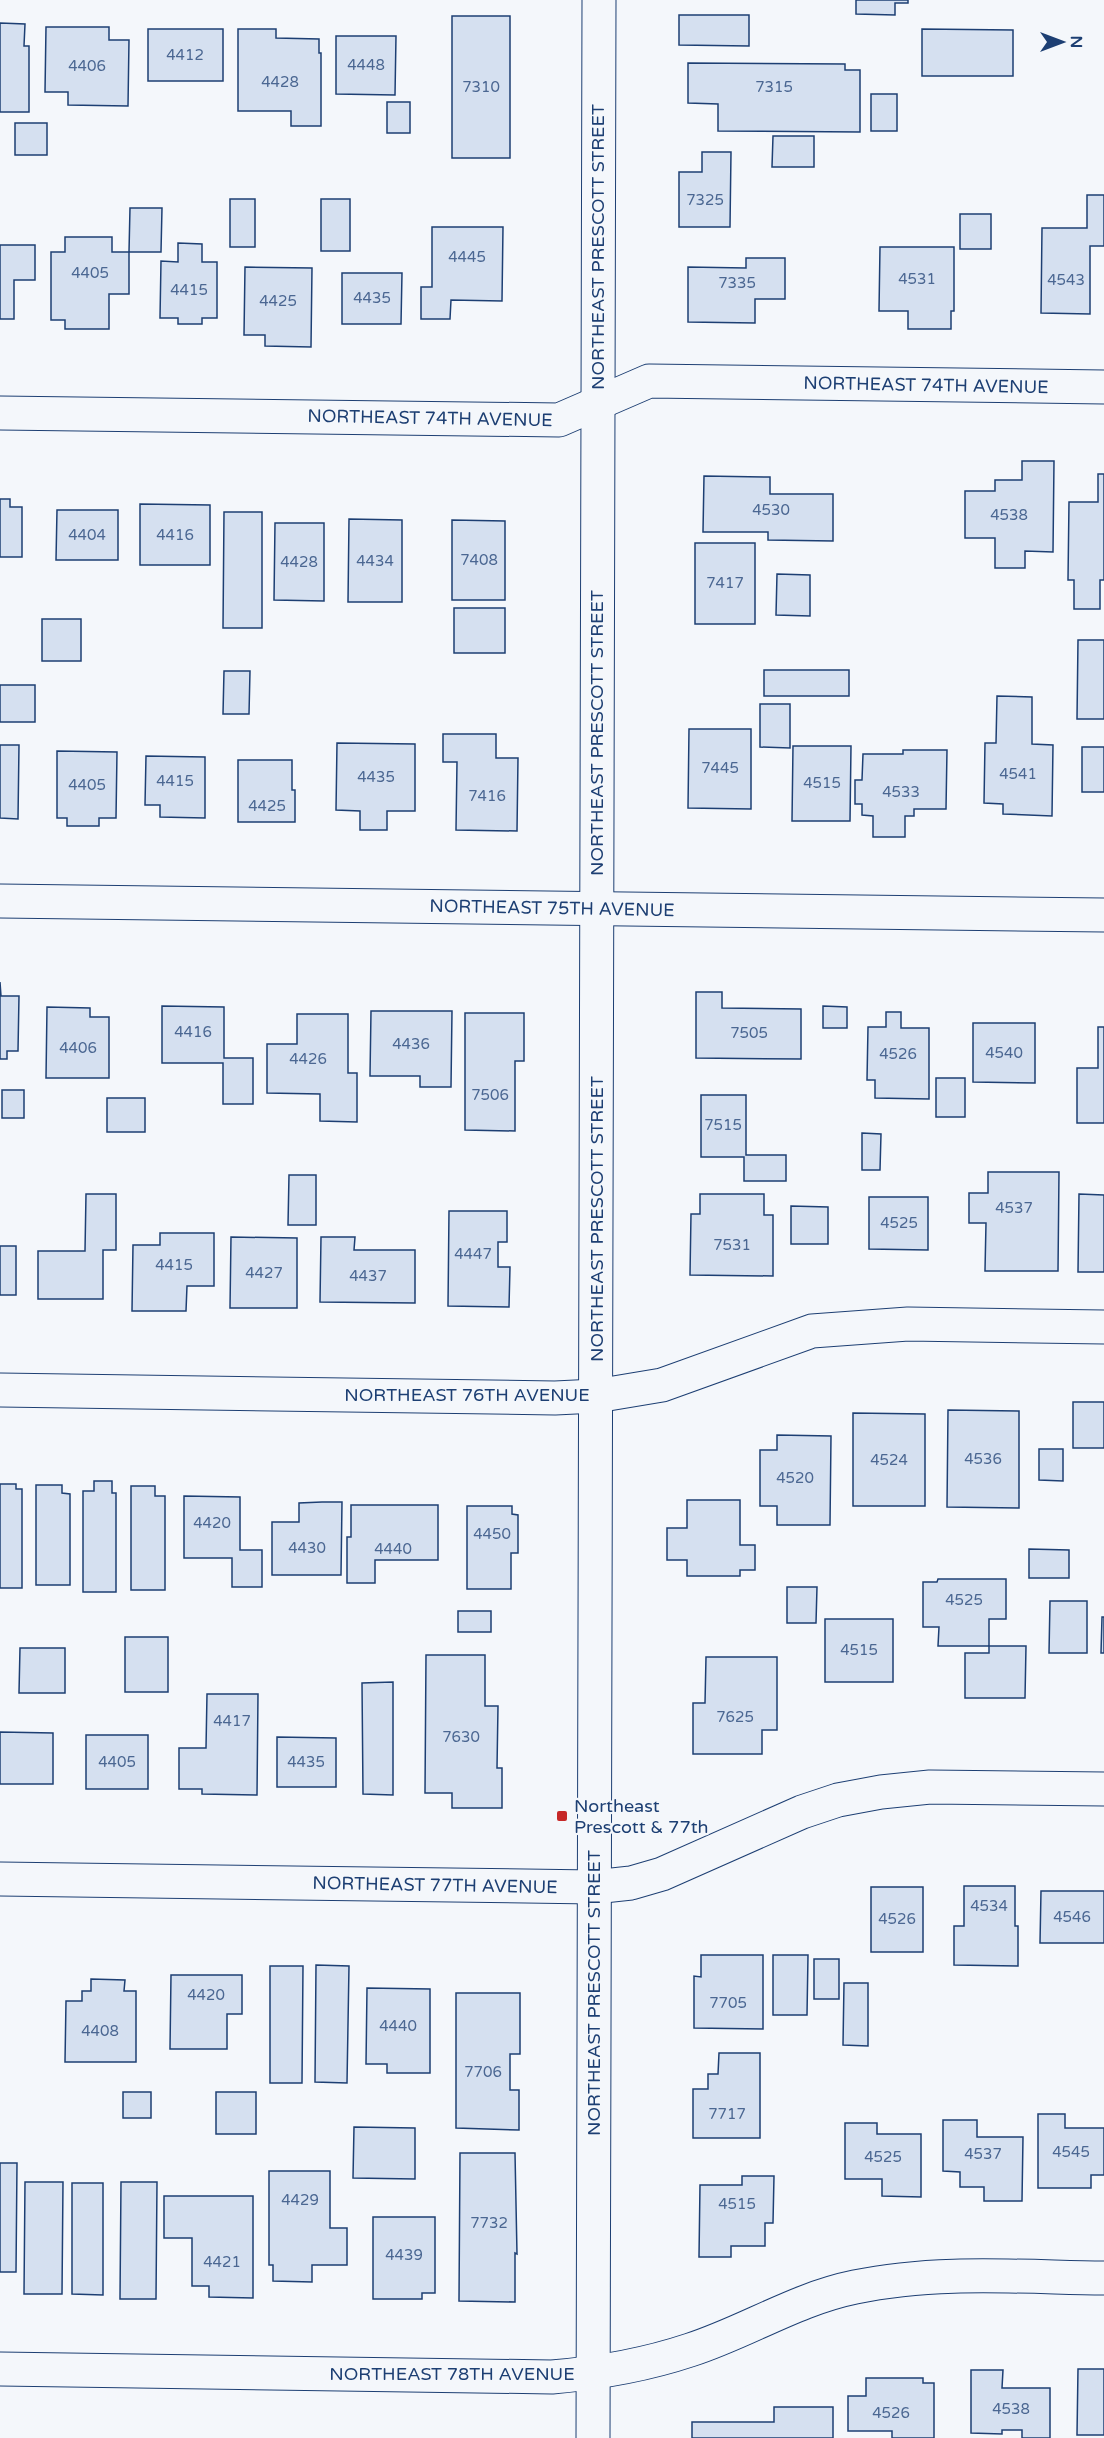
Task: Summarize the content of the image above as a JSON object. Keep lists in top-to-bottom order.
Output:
{
  "streets": {
    "street": [
      "NORTHEAST PRESCOTT STREET",
      "NORTHEAST 74TH AVENUE",
      "NORTHEAST 75TH AVENUE",
      "NORTHEAST 76TH AVENUE",
      "NORTHEAST 77TH AVENUE",
      "NORTHEAST 78TH AVENUE"
    ]
  },
  "crossings": [
    ["NORTHEAST PRESCOTT STREET", "NORTHEAST 74TH AVENUE"],
    ["NORTHEAST PRESCOTT STREET", "NORTHEAST 75TH AVENUE"],
    ["NORTHEAST PRESCOTT STREET", "NORTHEAST 76TH AVENUE"],
    ["NORTHEAST PRESCOTT STREET", "NORTHEAST 77TH AVENUE"],
    ["NORTHEAST PRESCOTT STREET", "NORTHEAST 78TH AVENUE"]
  ],
  "places": {
    "transit": ["Northeast Prescott & 77th"]
  },
  "house_numbers": [
    "4412",
    "4448",
    "4406",
    "4428",
    "7310",
    "7315",
    "7325",
    "4445",
    "4405",
    "4531",
    "4543",
    "7335",
    "4415",
    "4435",
    "4425",
    "4530",
    "4538",
    "4404",
    "4416",
    "7408",
    "4434",
    "4428",
    "7417",
    "7445",
    "4541",
    "4435",
    "4415",
    "4515",
    "4405",
    "4533",
    "7416",
    "4425",
    "4416",
    "7505",
    "4436",
    "4406",
    "4540",
    "4526",
    "4426",
    "7506",
    "7515",
    "4537",
    "4525",
    "7531",
    "4447",
    "4415",
    "4427",
    "4437",
    "4536",
    "4524",
    "4520",
    "4420",
    "4450",
    "4430",
    "4440",
    "4525",
    "4515",
    "7625",
    "4417",
    "7630",
    "4405",
    "4435",
    "4534",
    "4546",
    "4526",
    "4420",
    "7705",
    "4440",
    "4408",
    "7706",
    "7717",
    "4545",
    "4537",
    "4525",
    "4429",
    "4515",
    "7732",
    "4439",
    "4421",
    "4538",
    "4526"
  ],
  "north": "right"
}
